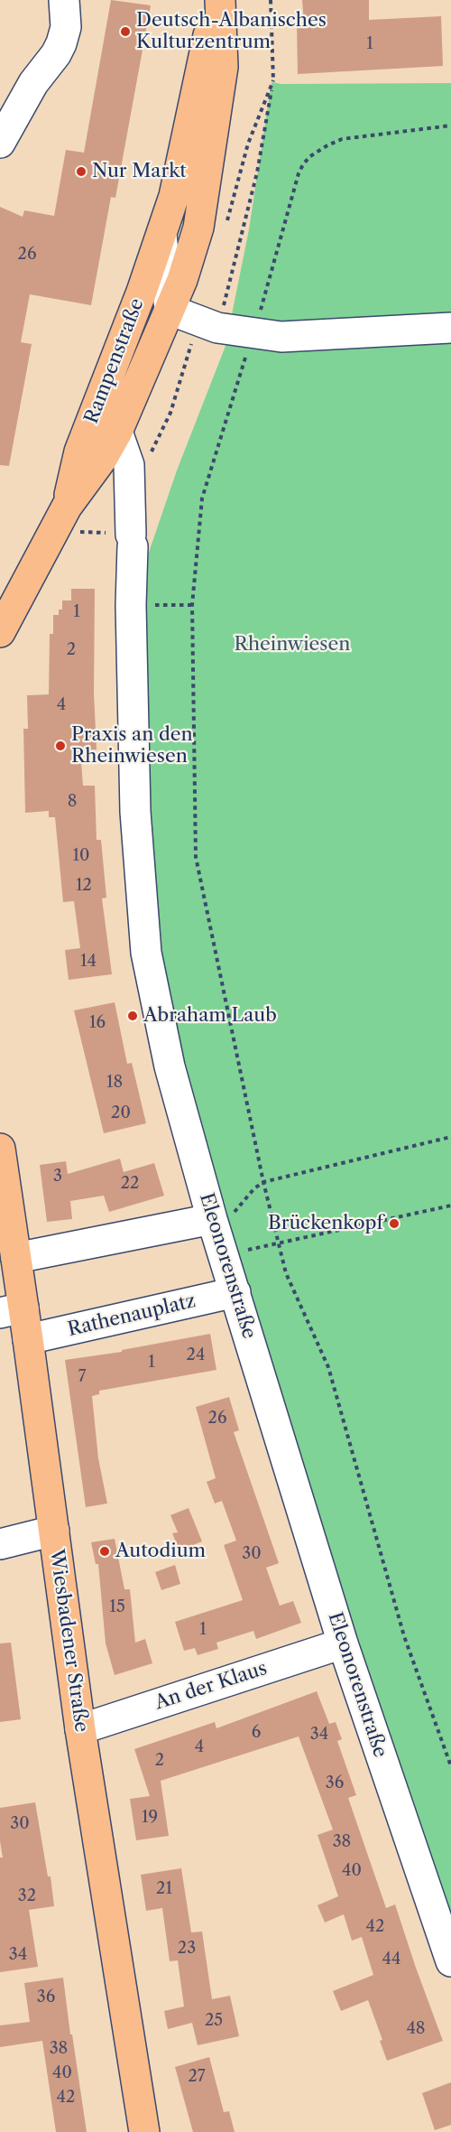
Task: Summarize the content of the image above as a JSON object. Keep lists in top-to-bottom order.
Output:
{
  "streets": {
    "main road": ["Rampenstraße", "Wiesbadener Straße"],
    "street": ["Eleonorenstraße", "Rathenauplatz", "An der Klaus"]
  },
  "crossings": [
    ["Rampenstraße", "Eleonorenstraße"],
    ["Eleonorenstraße", "Rathenauplatz"],
    ["Eleonorenstraße", "An der Klaus"],
    ["Rathenauplatz", "Wiesbadener Straße"],
    ["Wiesbadener Straße", "An der Klaus"]
  ],
  "parks": ["Rheinwiesen"],
  "places": [
    "Deutsch-Albanisches Kulturzentrum",
    "Nur Markt",
    "Praxis an den Rheinwiesen",
    "Abraham Laub",
    "Brückenkopf",
    "Autodium"
  ],
  "house_numbers": [
    "1",
    "26",
    "1",
    "2",
    "4",
    "8",
    "10",
    "12",
    "14",
    "16",
    "18",
    "20",
    "3",
    "22",
    "24",
    "1",
    "7",
    "26",
    "30",
    "15",
    "1",
    "6",
    "34",
    "4",
    "2",
    "36",
    "19",
    "30",
    "38",
    "40",
    "21",
    "32",
    "42",
    "23",
    "34",
    "44",
    "36",
    "25",
    "48",
    "38",
    "40",
    "27",
    "42"
  ]
}
